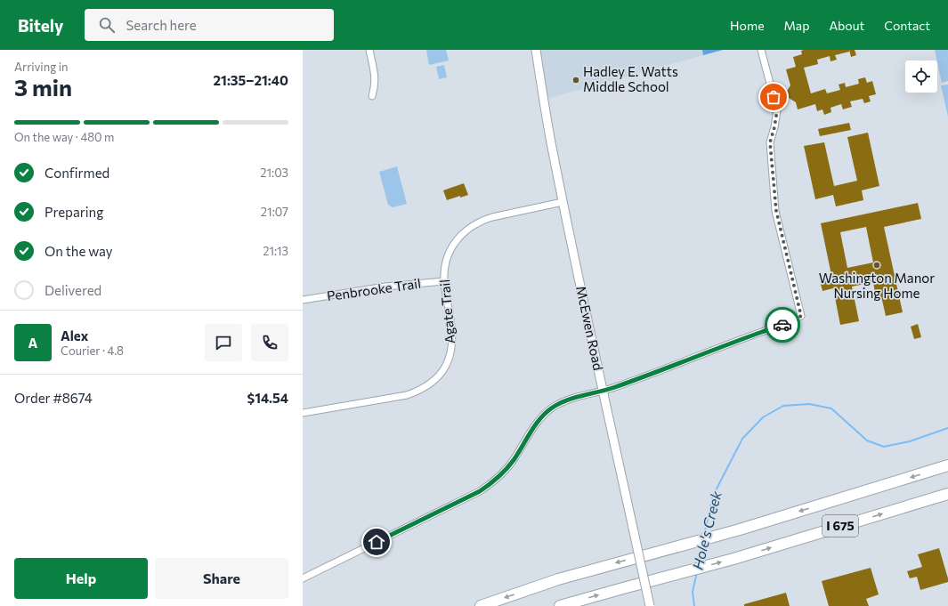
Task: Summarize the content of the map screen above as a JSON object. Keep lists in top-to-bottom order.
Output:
{
  "streets": {
    "highway": ["I 675"],
    "street": ["Penbrooke Trail", "Agate Trail", "McEwen Road"]
  },
  "crossings": [
    ["Penbrooke Trail", "Agate Trail"],
    ["Agate Trail", "McEwen Road"]
  ],
  "water": ["Hole's Creek"],
  "places": ["Hadley E. Watts Middle School", "Washington Manor Nursing Home"],
  "page": {
    "header": "Bitely",
    "search": "Search here",
    "nav": [
      "Home",
      "Map",
      "About",
      "Contact"
    ],
    "heading": ["3 min", "Arriving in", "21:35–21:40"],
    "panel": [
      "Alex",
      "Courier · 4.8",
      "Order #8674",
      "$14.54"
    ],
    "bar": "On the way · 480 m",
    "list": [
      ["Confirmed", "21:03"],
      ["Preparing", "21:07"],
      ["On the way", "21:13"],
      "Delivered"
    ],
    "round": "A",
    "buttons": ["Help", "Share"]
  }
}
